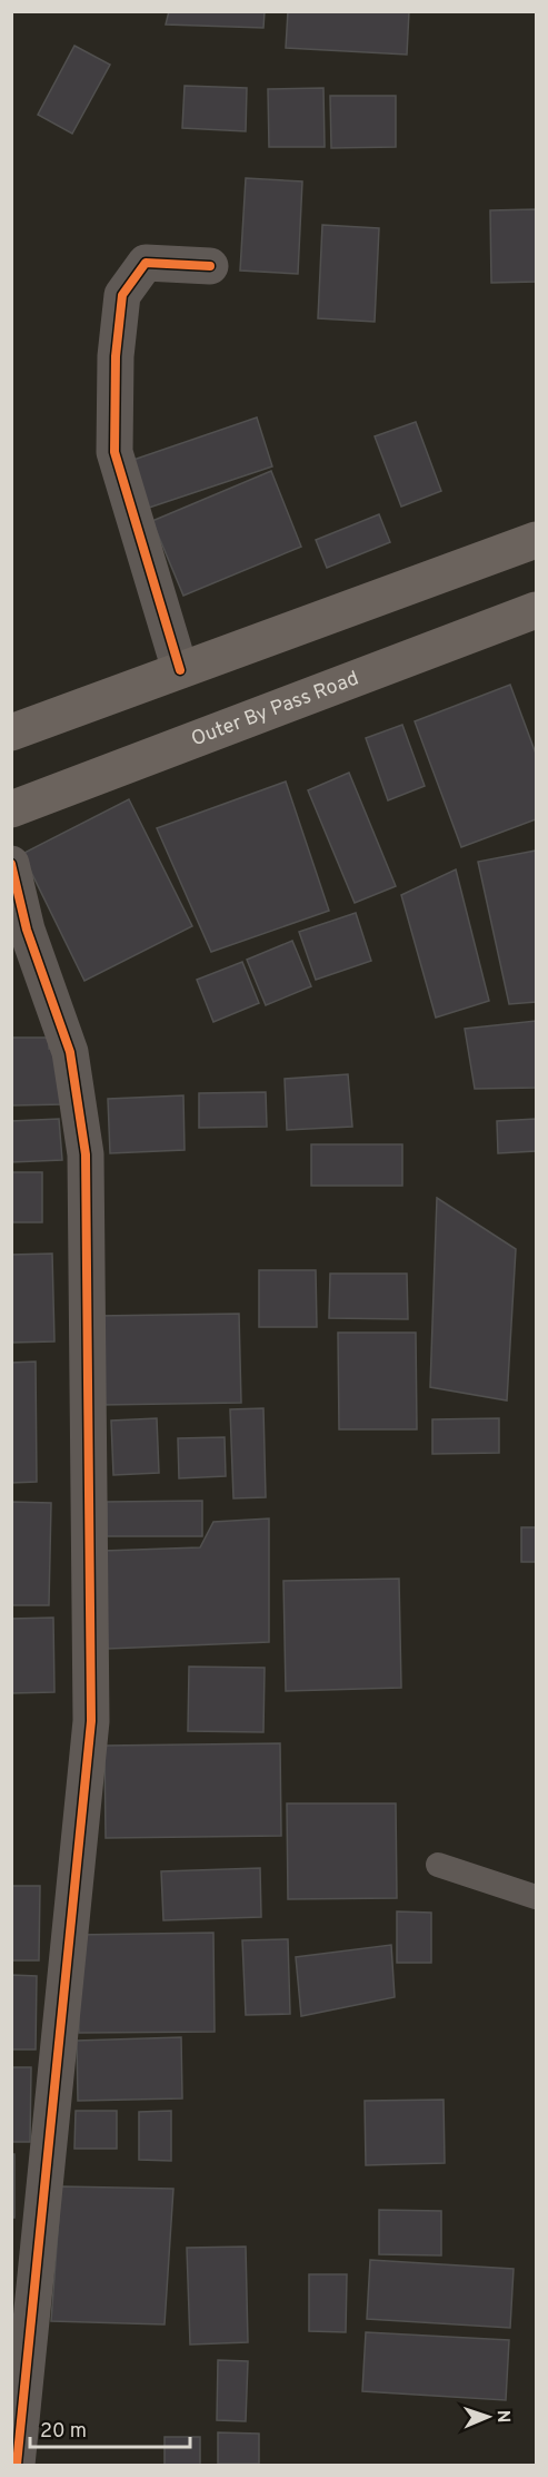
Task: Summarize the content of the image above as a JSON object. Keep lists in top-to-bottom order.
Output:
{
  "streets": {
    "main road": ["Outer By Pass Road"]
  },
  "scale_bar": "20 m",
  "north": "right"
}
